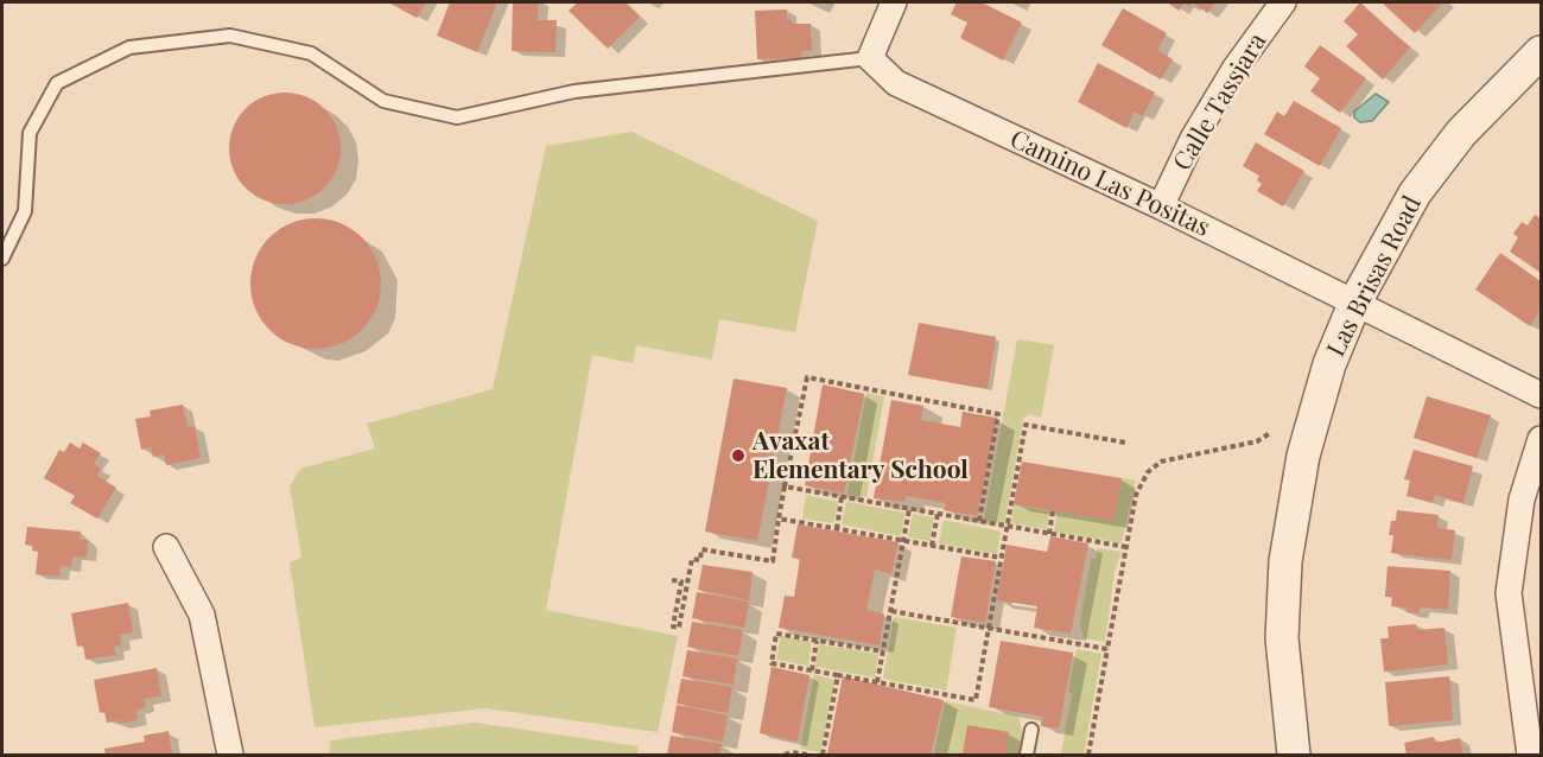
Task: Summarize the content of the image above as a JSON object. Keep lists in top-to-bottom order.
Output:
{
  "streets": {
    "street": ["Calle Tassjara", "Camino Las Positas", "Las Brisas Road"]
  },
  "crossings": [
    ["Calle Tassjara", "Camino Las Positas"],
    ["Camino Las Positas", "Las Brisas Road"]
  ],
  "places": ["Avaxat Elementary School"]
}
